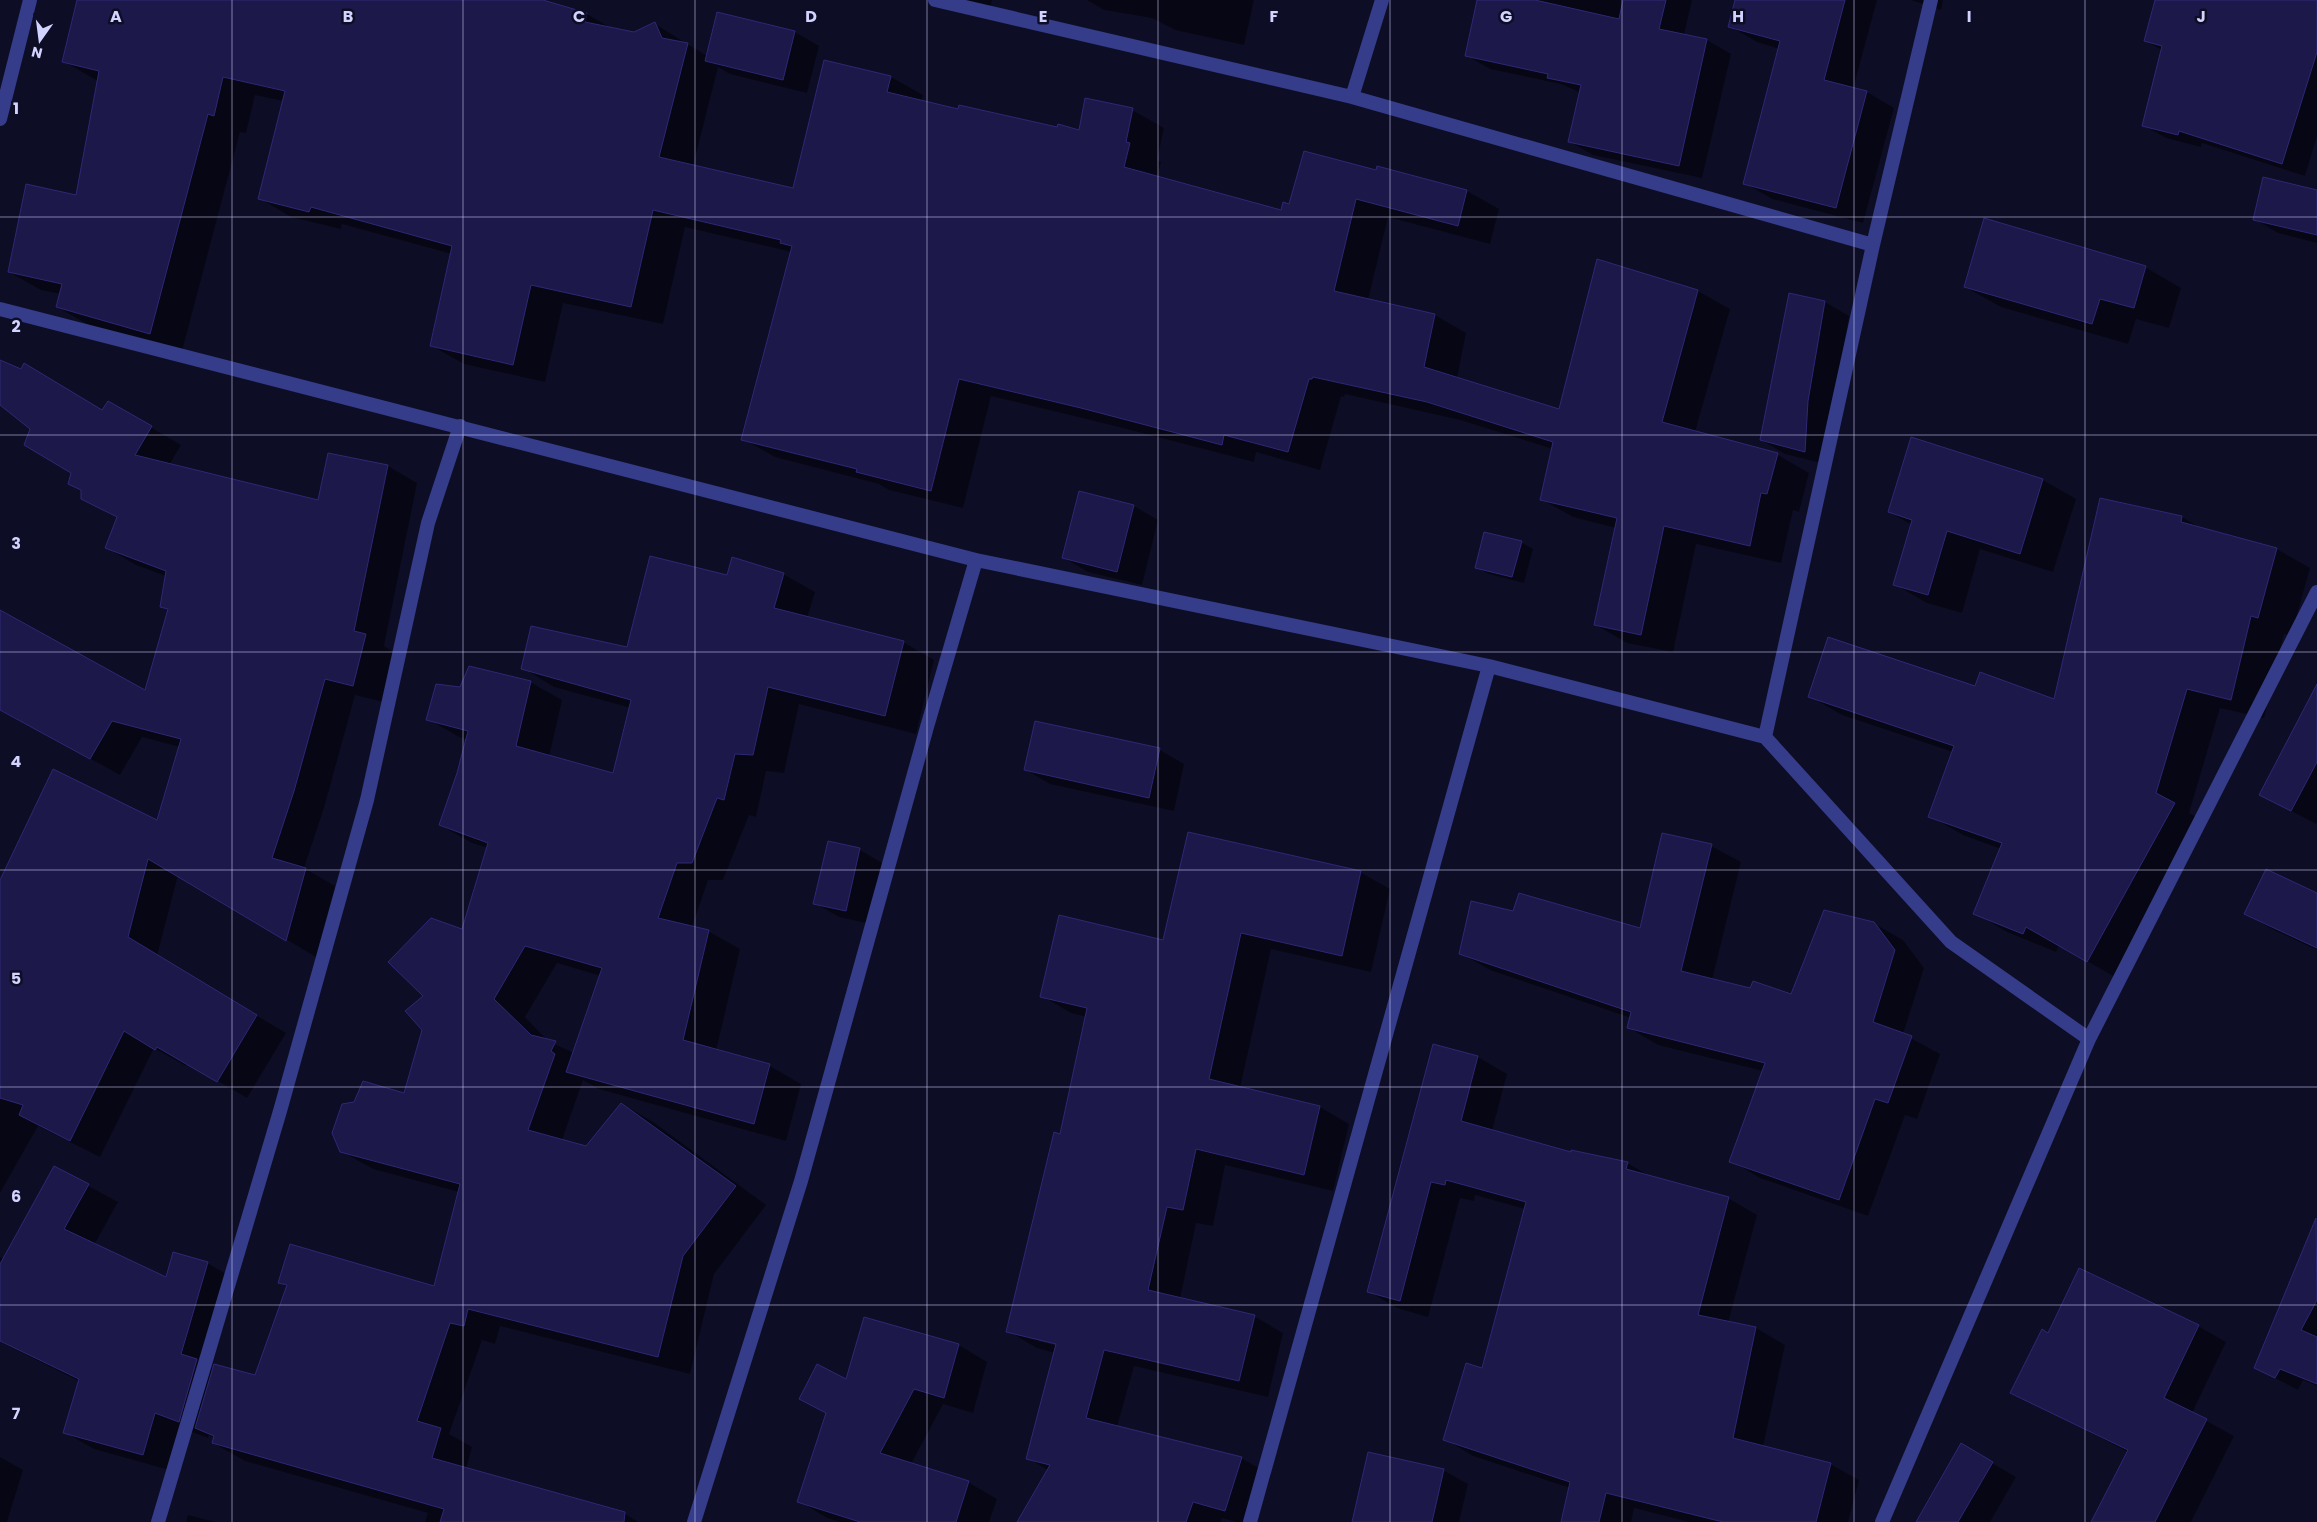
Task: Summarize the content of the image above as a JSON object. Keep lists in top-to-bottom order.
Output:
{
  "north": "bottom",
  "grid": {
    "columns": [
      "A",
      "B",
      "C",
      "D",
      "E",
      "F",
      "G",
      "H",
      "I",
      "J"
    ],
    "rows": [
      "1",
      "2",
      "3",
      "4",
      "5",
      "6",
      "7"
    ]
  }
}
